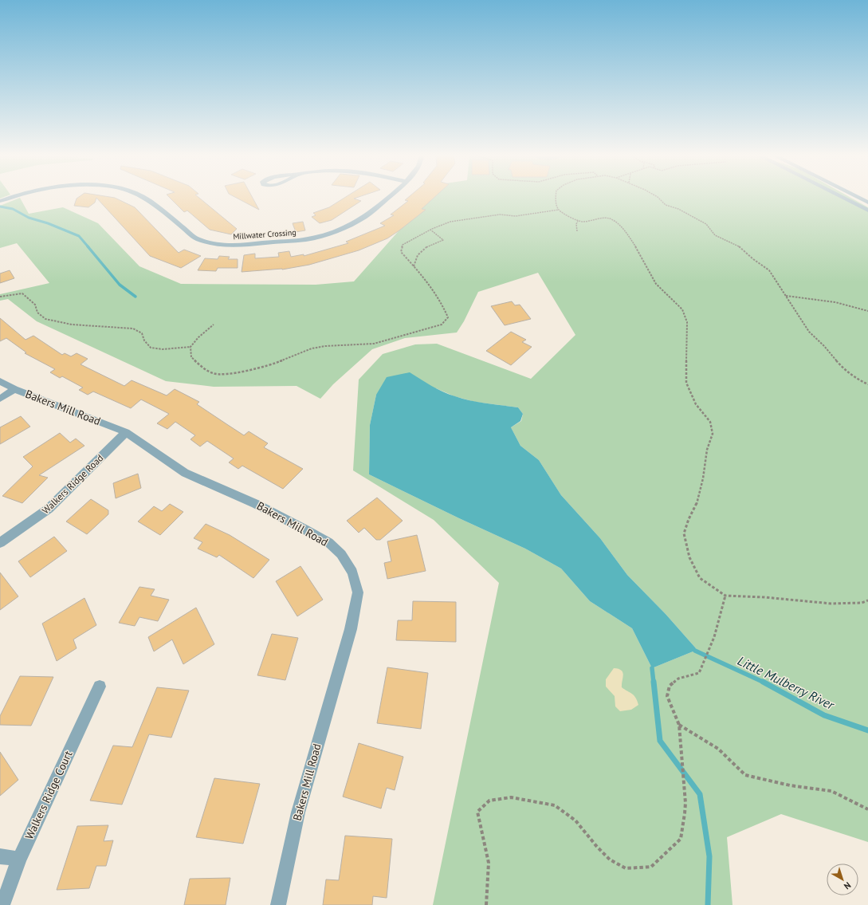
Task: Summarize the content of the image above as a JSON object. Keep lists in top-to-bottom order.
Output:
{
  "streets": {
    "street": [
      "Millwater Crossing",
      "Bakers Mill Road",
      "Walkers Ridge Road",
      "Walkers Ridge Court"
    ]
  },
  "crossings": [
    ["Bakers Mill Road", "Walkers Ridge Road"]
  ],
  "water": ["Little Mulberry River"],
  "north": "bottom right"
}
